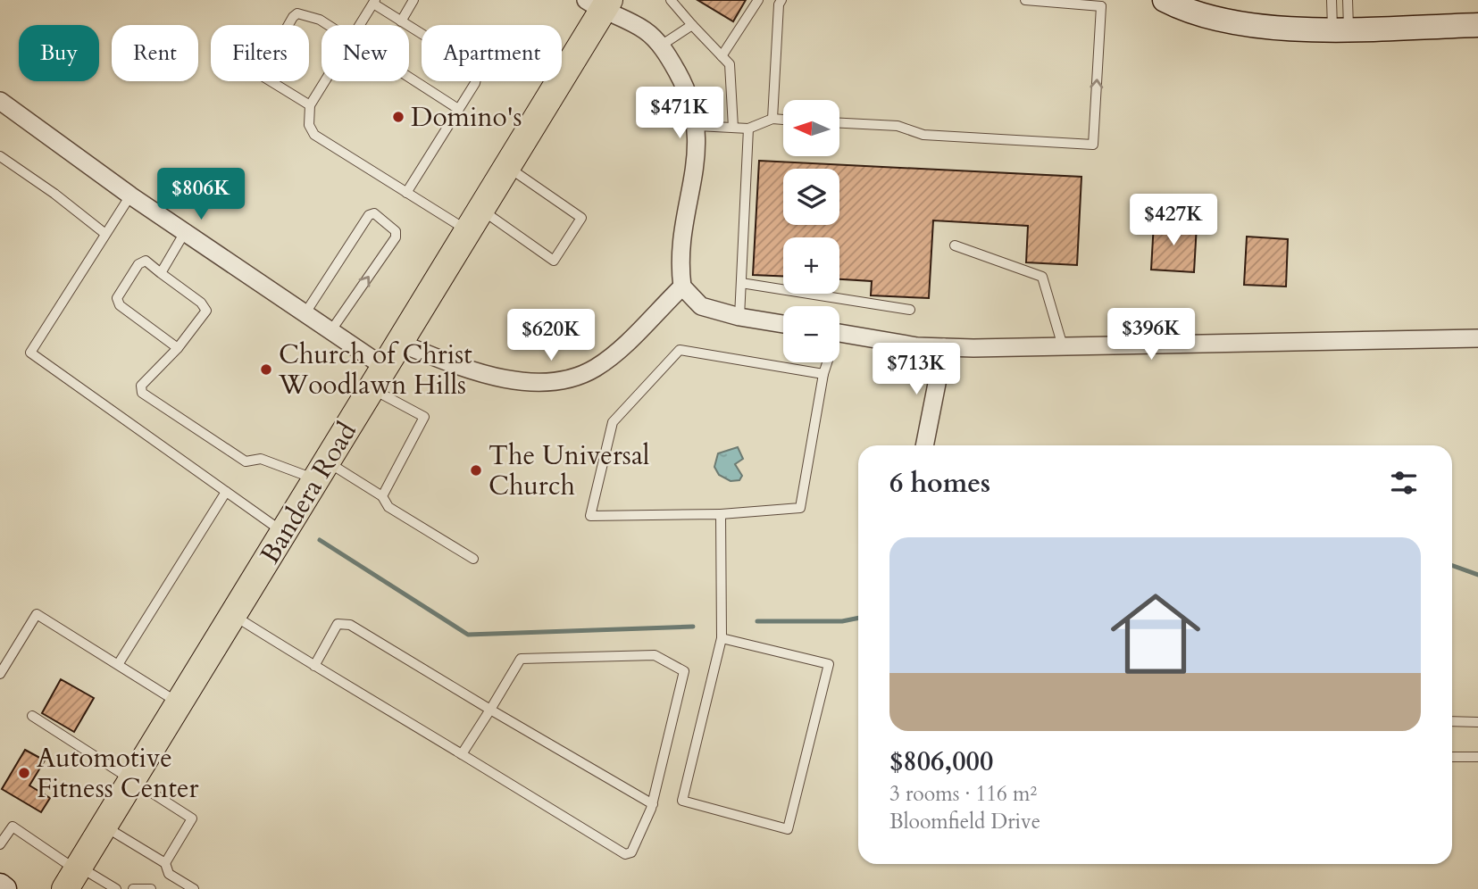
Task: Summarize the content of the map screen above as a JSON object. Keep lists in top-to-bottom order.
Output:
{
  "streets": {
    "main road": ["Bandera Road"]
  },
  "places": [
    "Domino's",
    "Church of Christ Woodlawn Hills",
    "The Universal Church",
    "Automotive Fitness Center"
  ],
  "north": "left",
  "page": {
    "chip": [
      "Buy",
      "Rent",
      "Filters",
      "New",
      "Apartment"
    ],
    "price": [
      "$471K",
      "$806K",
      "$427K",
      "$396K",
      "$620K",
      "$713K"
    ],
    "map_buttons": ["+", "−"],
    "heading": "6 homes",
    "list": [
      {
        "name": "$806,000",
        "note": "3 rooms · 116 m² · Bloomfield Drive"
      }
    ]
  }
}
